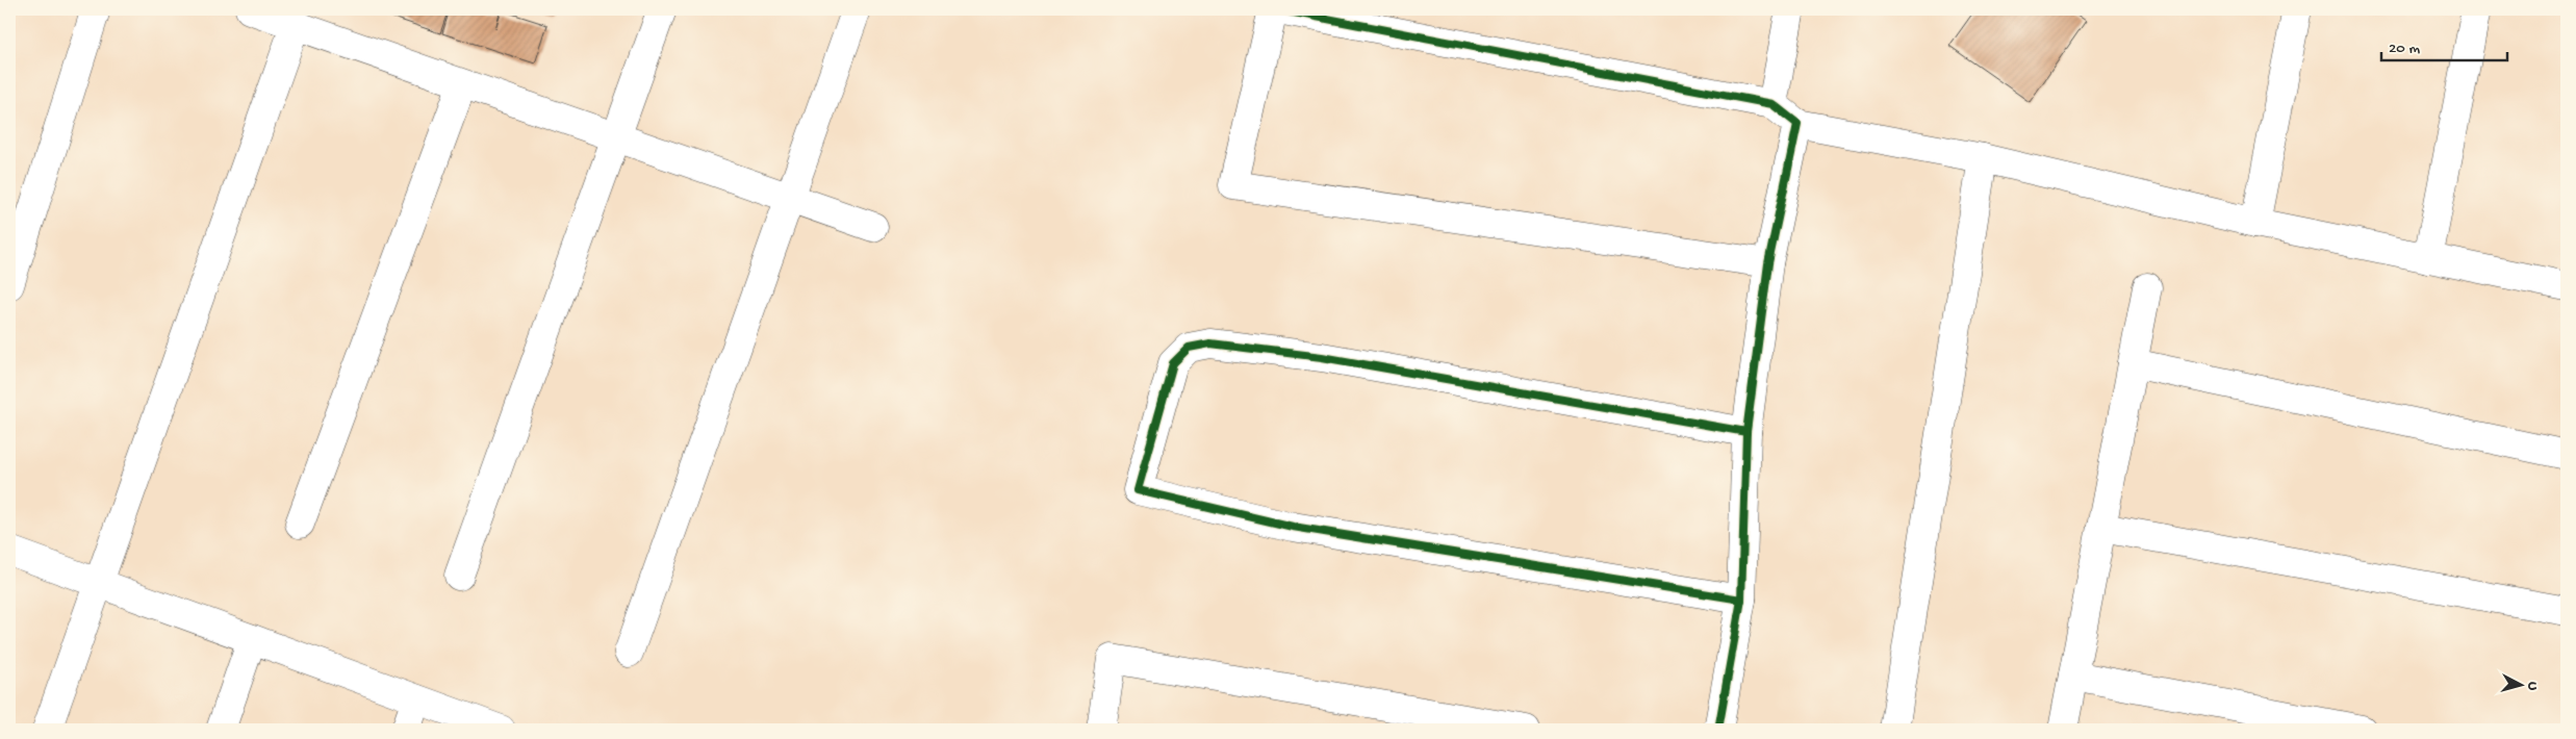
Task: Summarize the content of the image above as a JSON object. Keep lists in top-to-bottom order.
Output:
{
  "scale_bar": "20 m",
  "north": "right"
}
